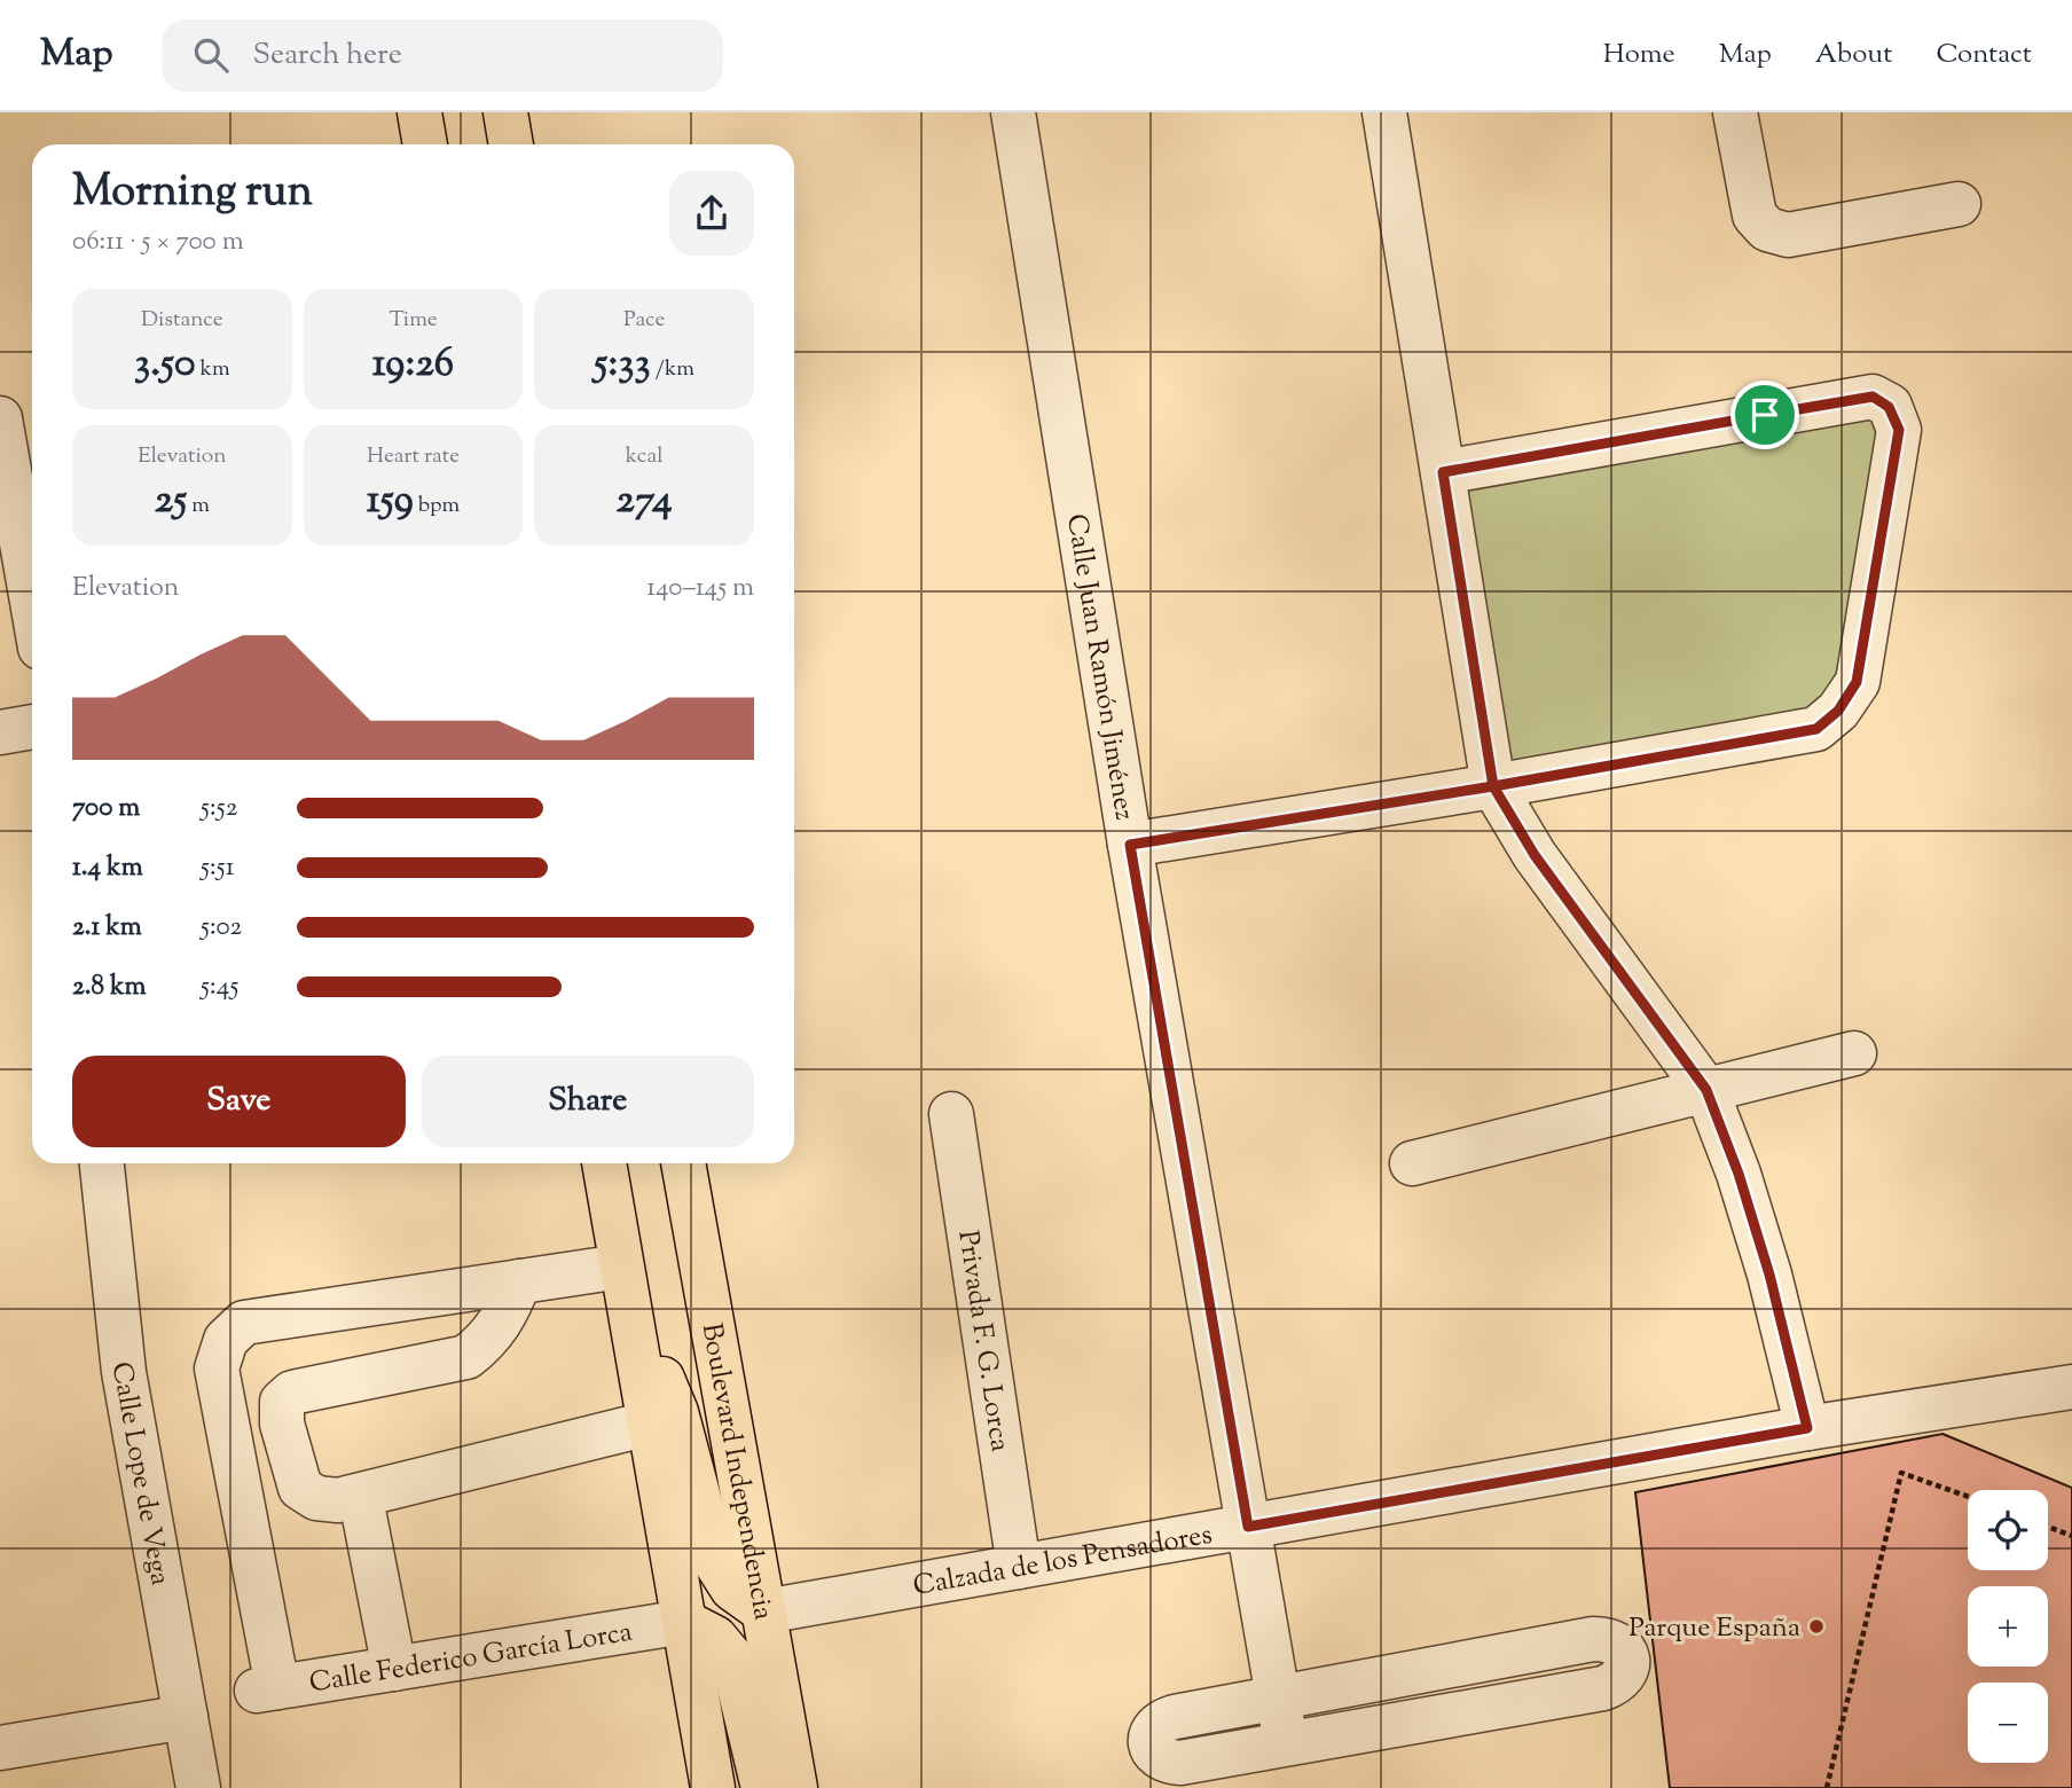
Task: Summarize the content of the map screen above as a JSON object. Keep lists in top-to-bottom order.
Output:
{
  "streets": {
    "main road": ["Boulevard Independencia"],
    "street": [
      "Calle Juan Ramón Jiménez",
      "Privada F. G. Lorca",
      "Calle Lope de Vega",
      "Calzada de los Pensadores",
      "Calle Federico García Lorca"
    ]
  },
  "crossings": [
    ["Calle Juan Ramón Jiménez", "Calzada de los Pensadores"],
    ["Privada F. G. Lorca", "Calzada de los Pensadores"],
    ["Boulevard Independencia", "Calzada de los Pensadores"]
  ],
  "places": ["Parque España"],
  "page": {
    "header": "Map",
    "search": "Search here",
    "nav": [
      "Home",
      "Map",
      "About",
      "Contact"
    ],
    "heading": ["Morning run", "06:11 · 5 × 700 m"],
    "stats": [
      ["Distance", "3.50 km"],
      ["Time", "19:26"],
      ["Pace", "5:33 /km"],
      ["Elevation", "25 m"],
      ["Heart rate", "159 bpm"],
      ["kcal", "274"]
    ],
    "chart": ["Elevation", "140–145 m"],
    "list": [
      {
        "name": "700 m",
        "note": "5:52"
      },
      {
        "name": "1.4 km",
        "note": "5:51"
      },
      {
        "name": "2.1 km",
        "note": "5:02"
      },
      {
        "name": "2.8 km",
        "note": "5:45"
      }
    ],
    "buttons": ["Save", "Share"],
    "map_buttons": ["+", "−"]
  }
}
